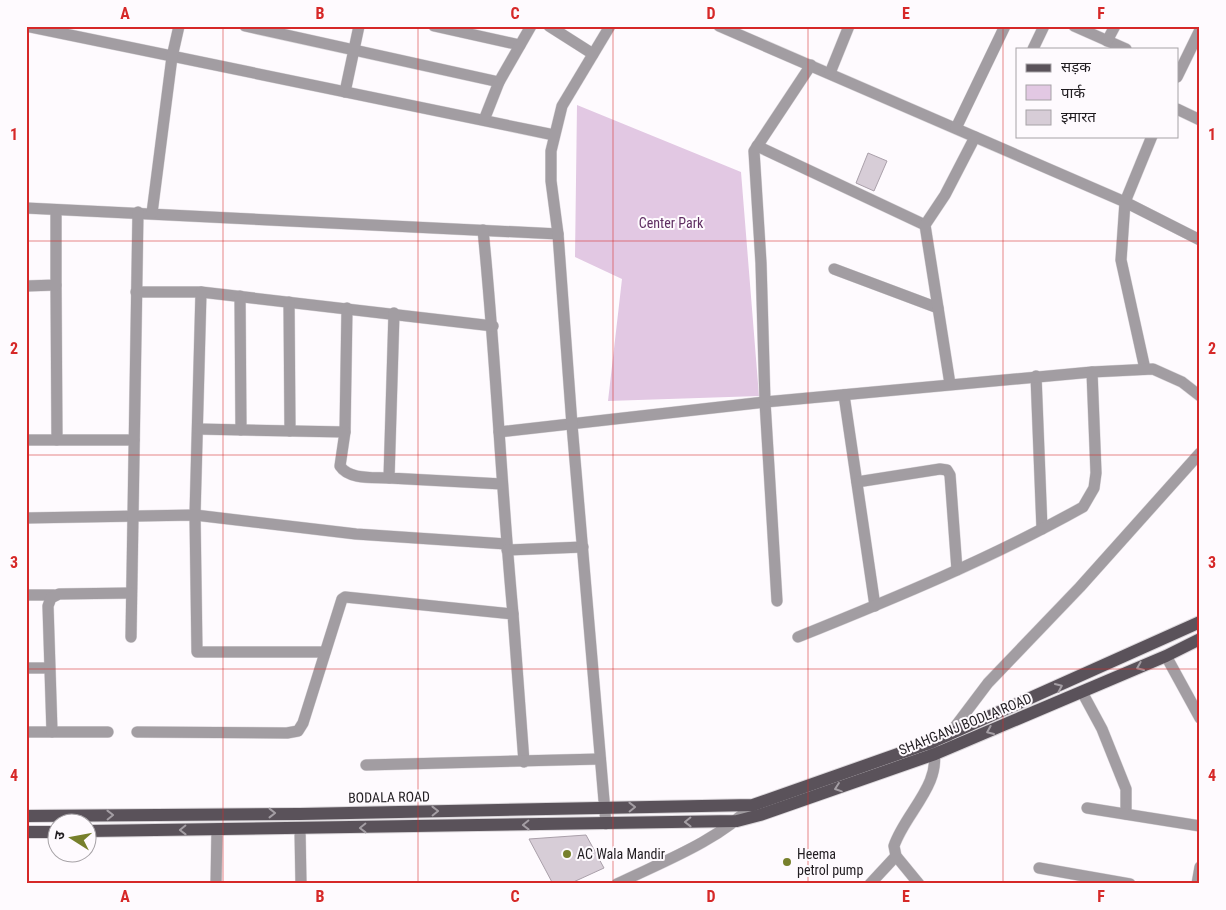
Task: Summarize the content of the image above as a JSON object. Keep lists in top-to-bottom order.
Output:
{
  "streets": {
    "main road": ["SHAHGANJ BODLA ROAD", "BODALA ROAD"]
  },
  "crossings": [
    ["SHAHGANJ BODLA ROAD", "BODALA ROAD"]
  ],
  "parks": ["Center Park"],
  "places": ["AC Wala Mandir", "Heema petrol pump"],
  "legend": ["सड़क", "पार्क", "इमारत"],
  "north": "left",
  "grid": {
    "columns": [
      "A",
      "B",
      "C",
      "D",
      "E",
      "F"
    ],
    "rows": [
      "1",
      "2",
      "3",
      "4"
    ]
  }
}
